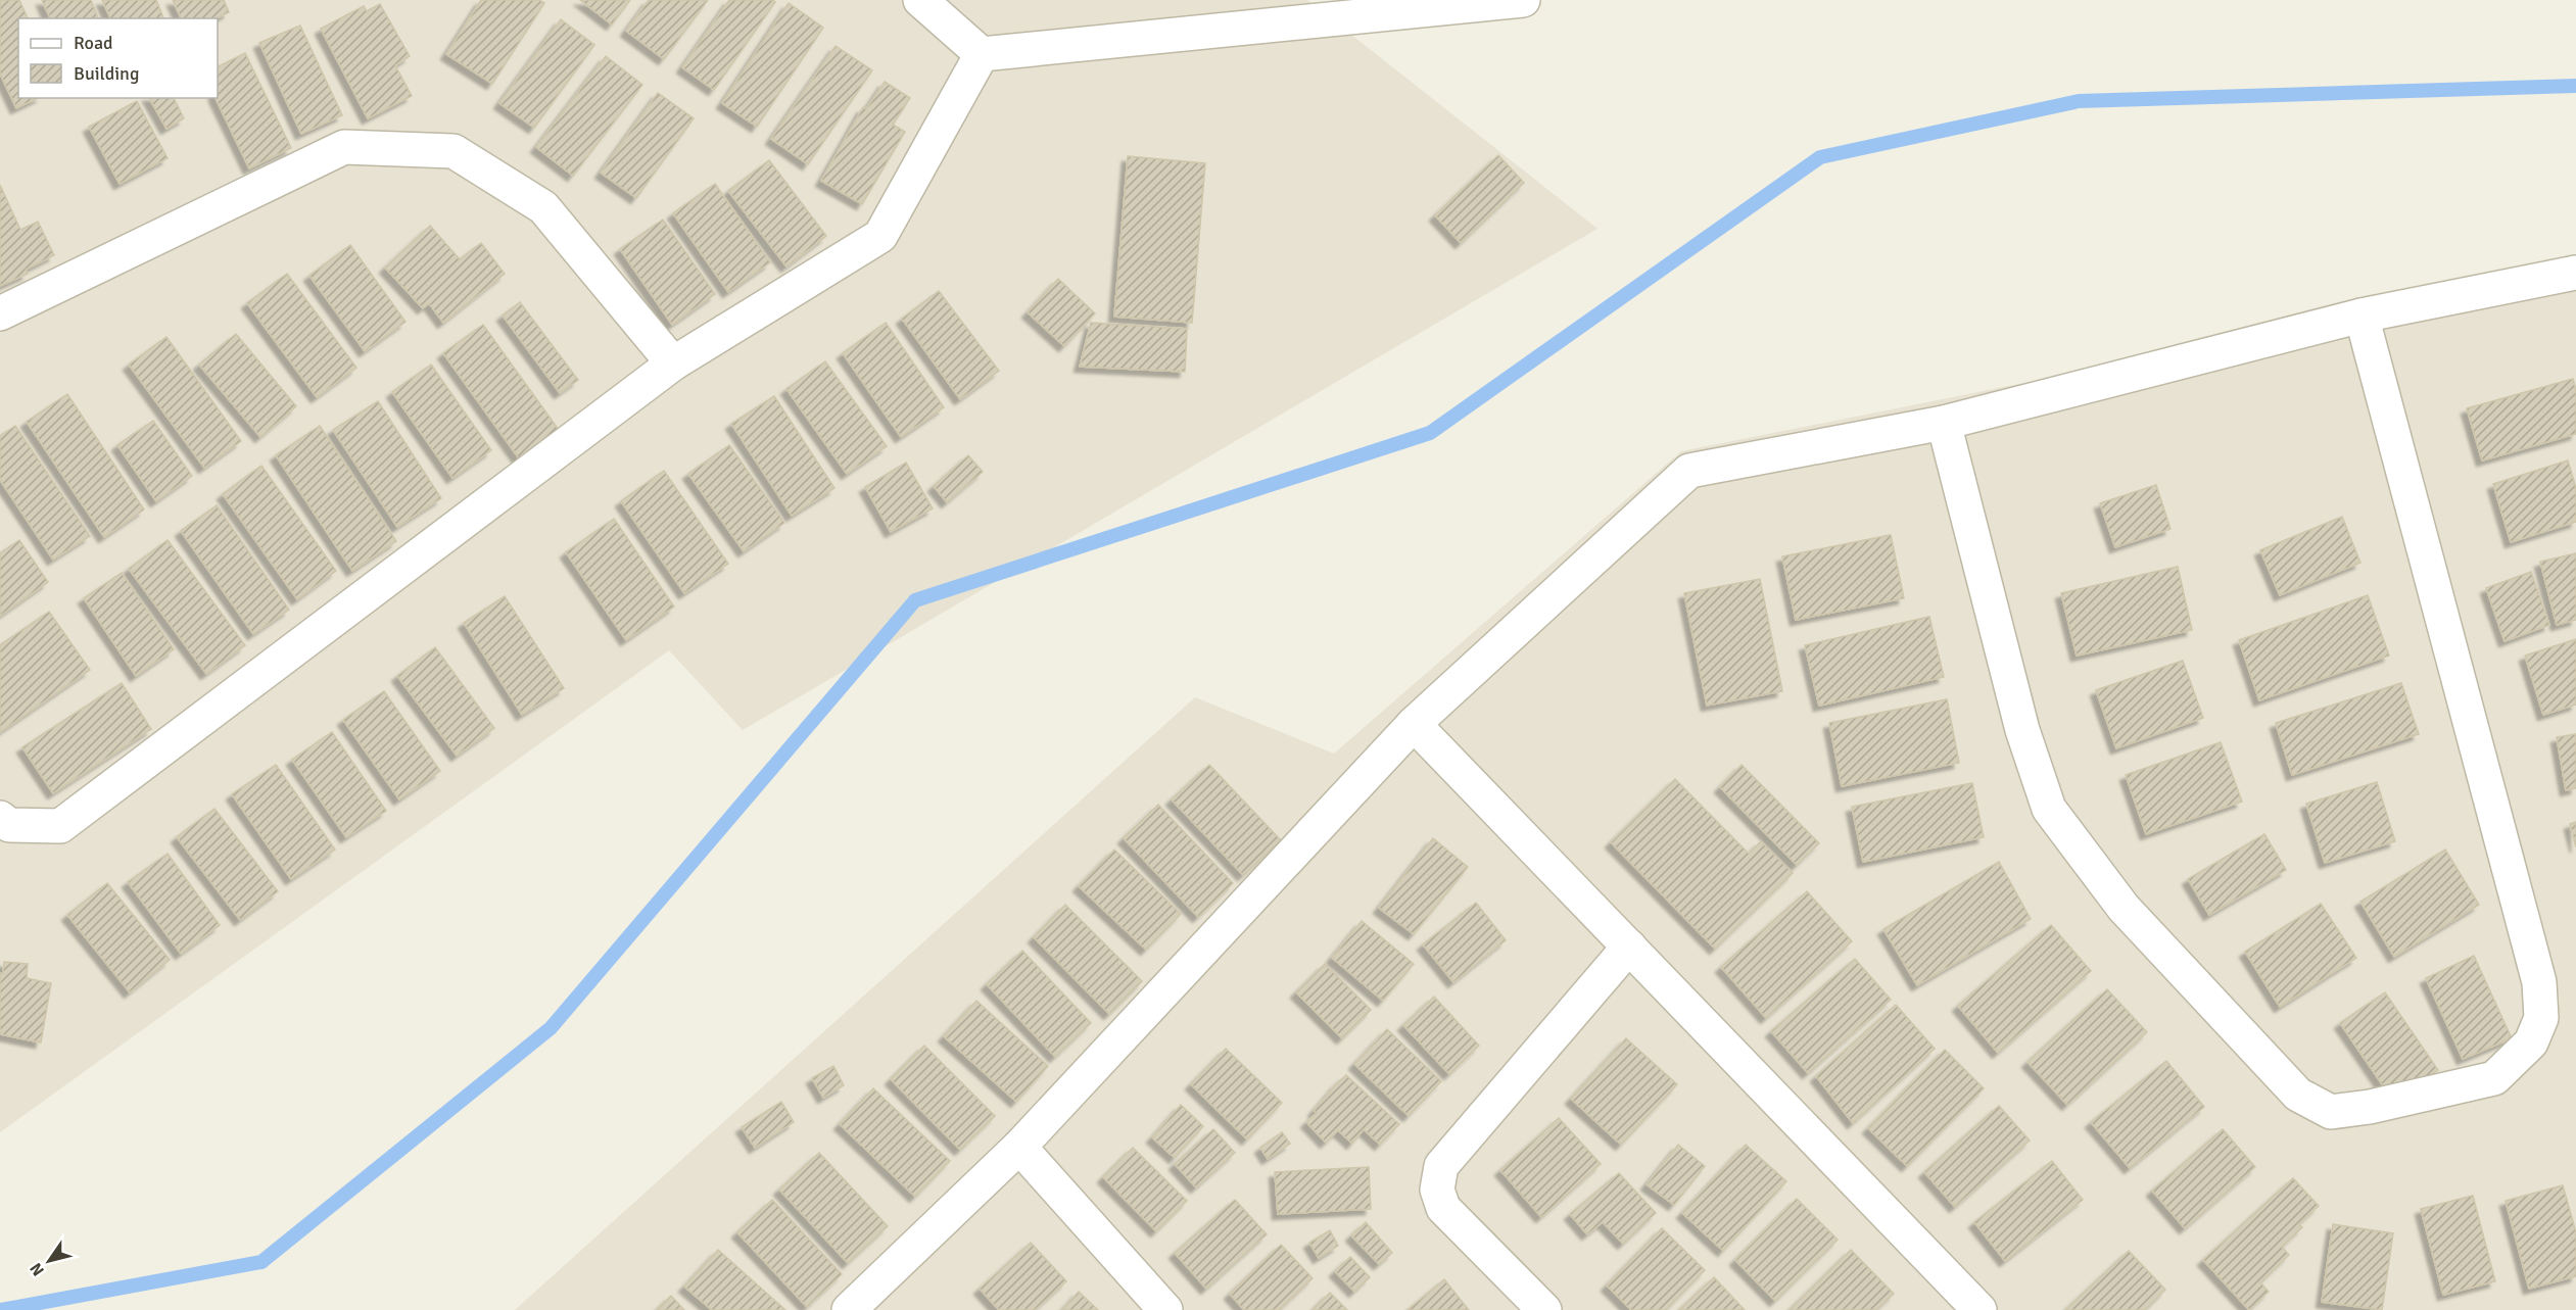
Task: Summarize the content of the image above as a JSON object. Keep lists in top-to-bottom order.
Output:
{
  "legend": ["Road", "Building"],
  "north": "bottom left"
}
